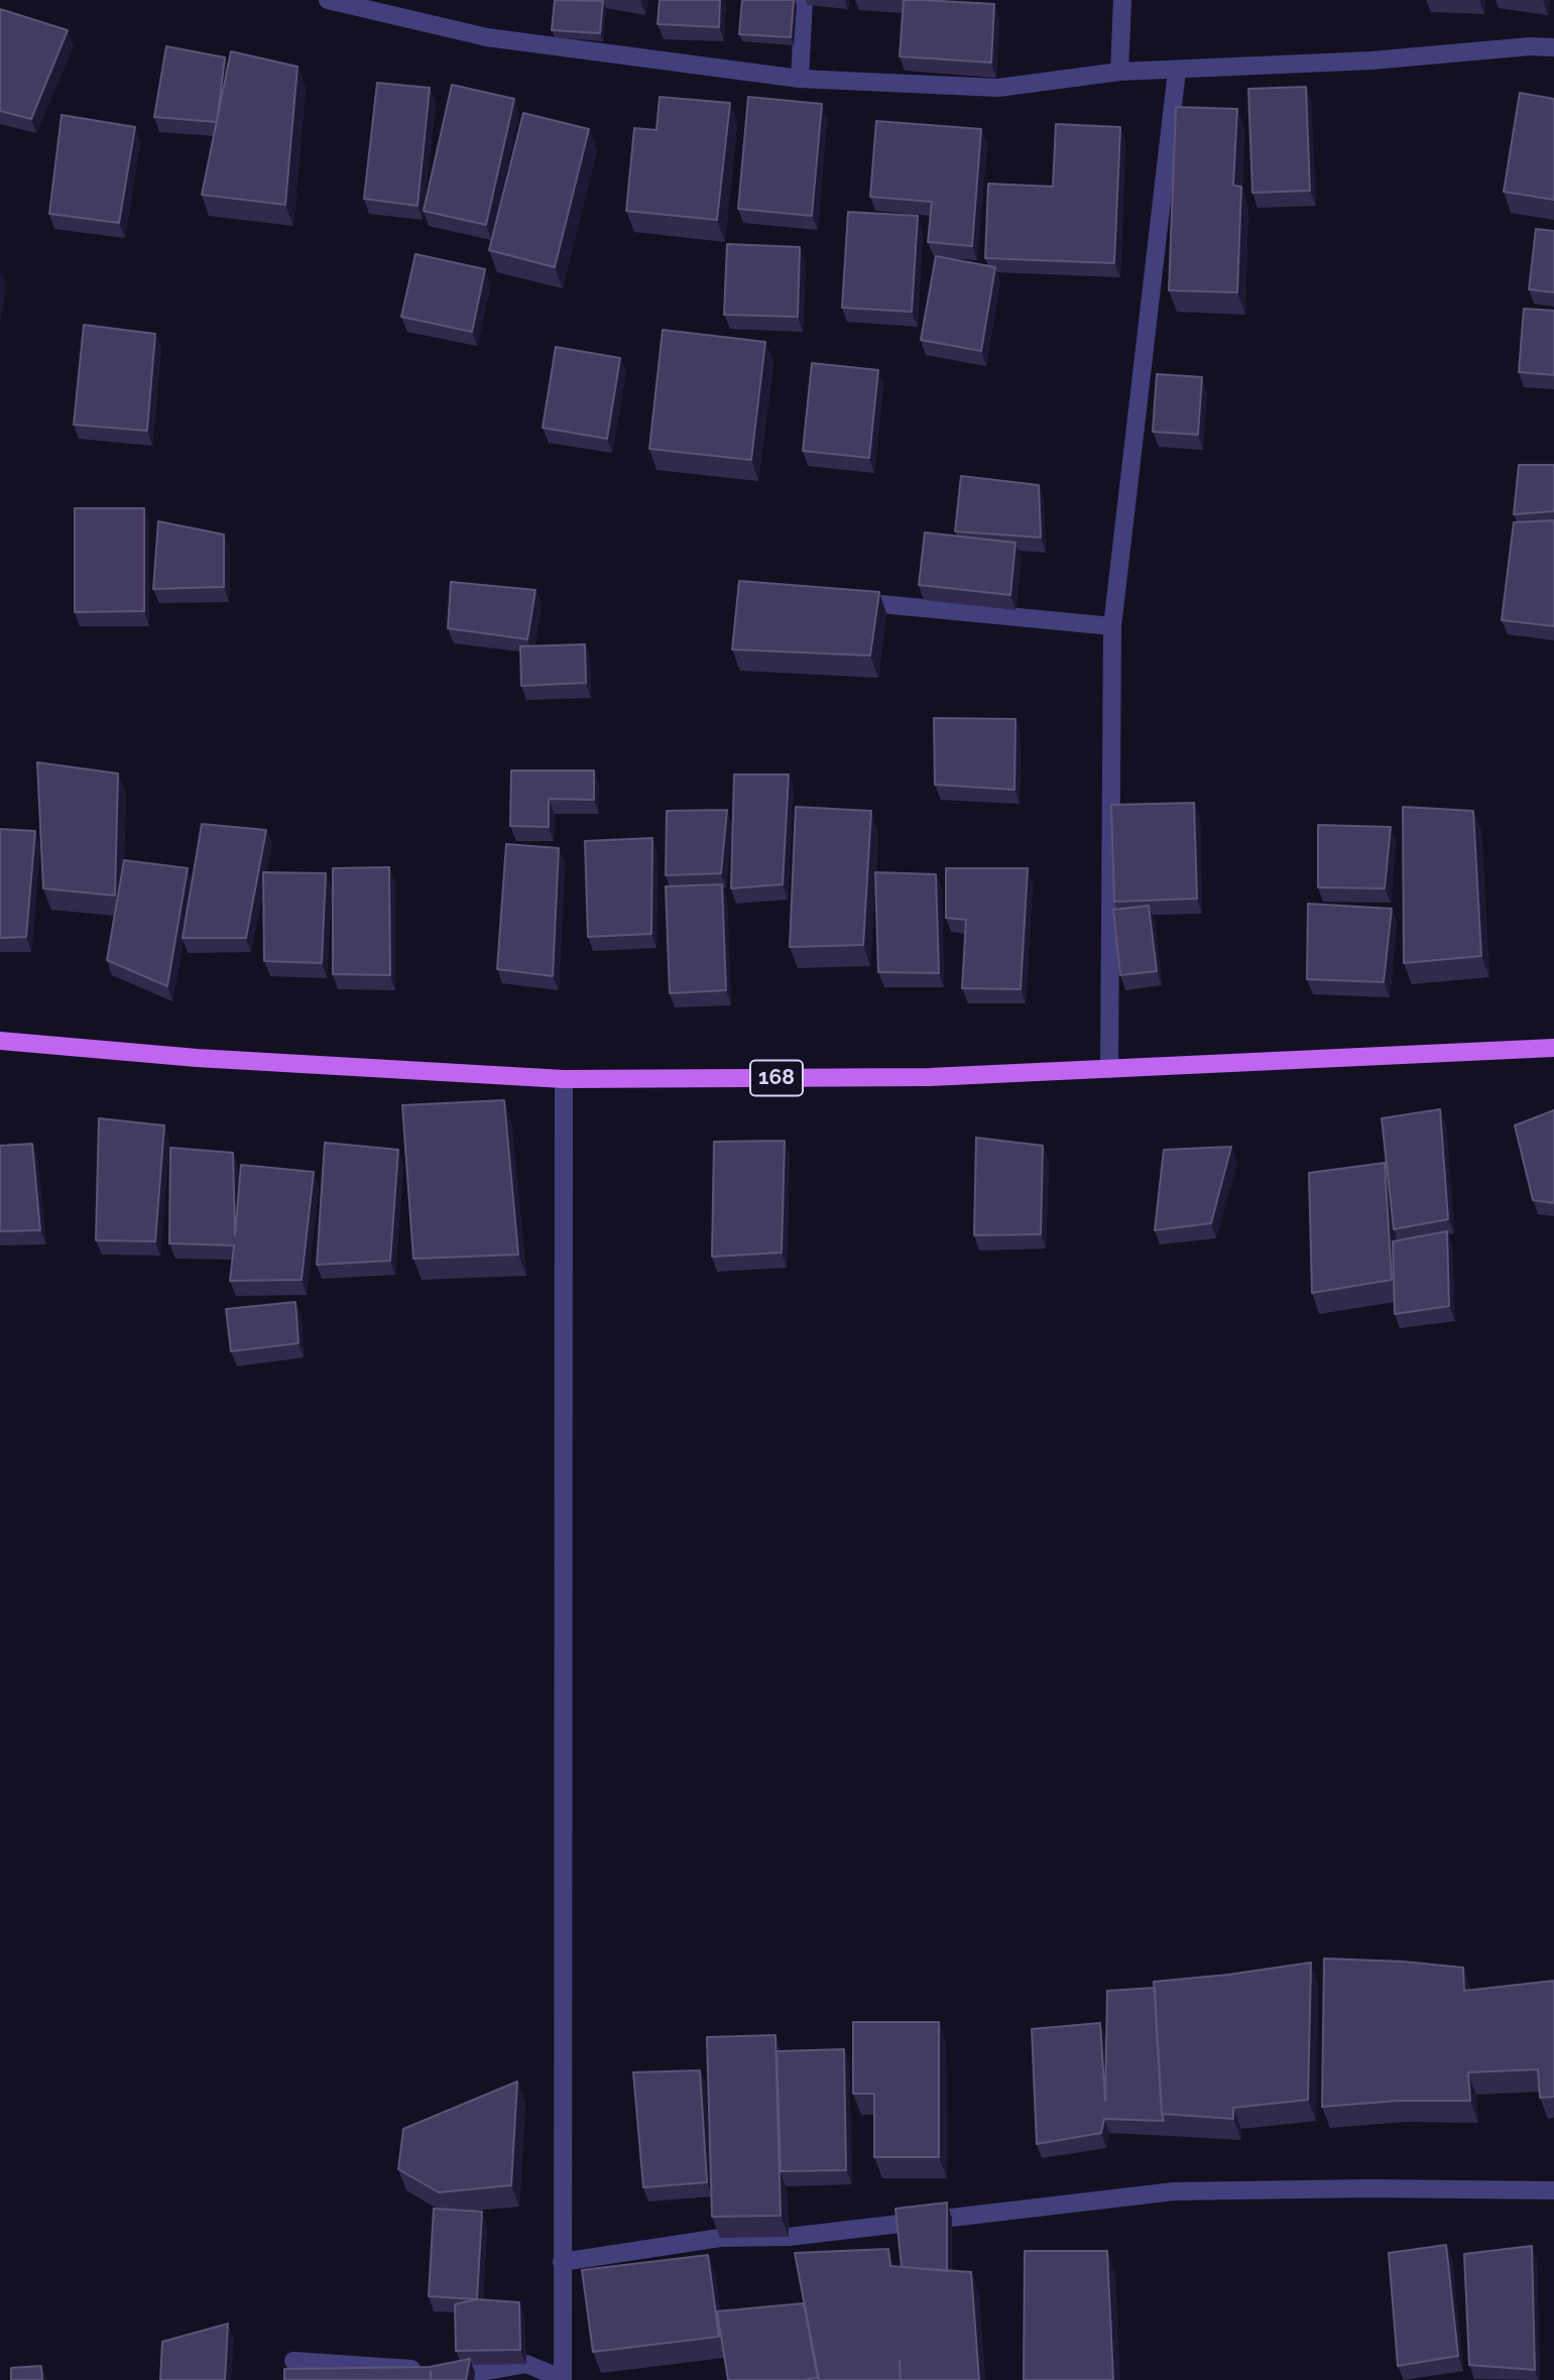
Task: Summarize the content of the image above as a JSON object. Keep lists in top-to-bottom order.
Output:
{
  "streets": {
    "main road": ["168"]
  }
}
